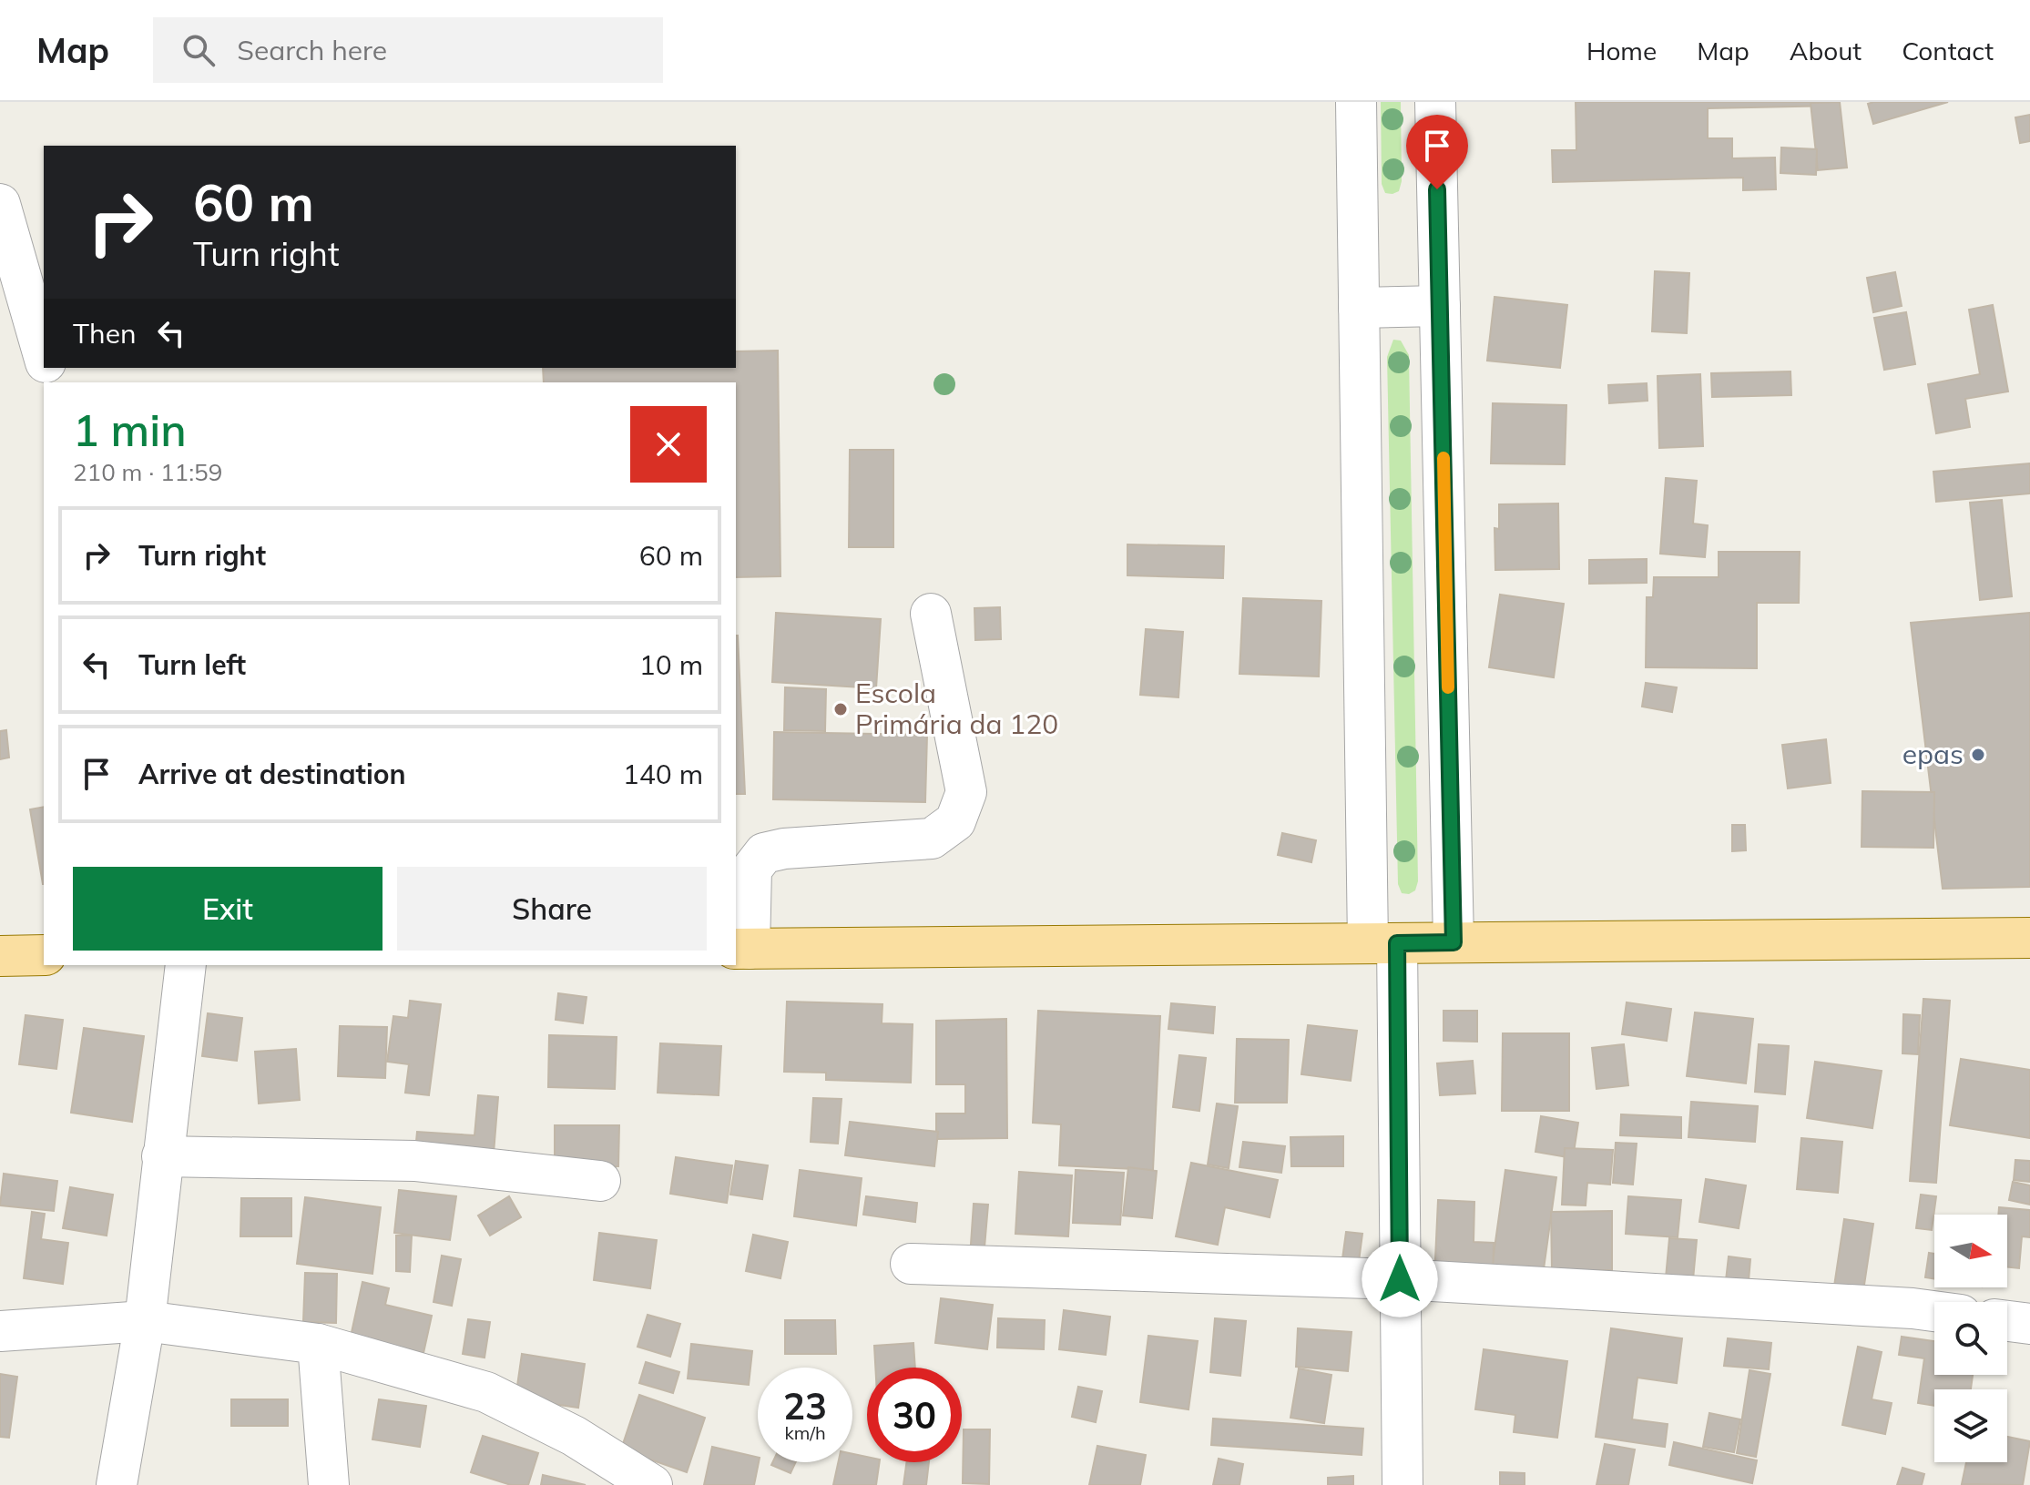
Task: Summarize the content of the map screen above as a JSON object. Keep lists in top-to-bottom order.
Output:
{
  "places": ["Escola Primária da 120", "epas"],
  "north": "right",
  "page": {
    "header": "Map",
    "search": "Search here",
    "nav": [
      "Home",
      "Map",
      "About",
      "Contact"
    ],
    "turn": ["60 m", "Turn right"],
    "then": "Then",
    "heading": ["1 min", "210 m · 11:59"],
    "list": [
      {
        "name": "Turn right",
        "value": "60 m"
      },
      {
        "name": "Turn left",
        "value": "10 m"
      },
      {
        "name": "Arrive at destination",
        "value": "140 m"
      }
    ],
    "buttons": ["Exit", "Share"],
    "speed": "23 km/h",
    "limit": "30"
  }
}
